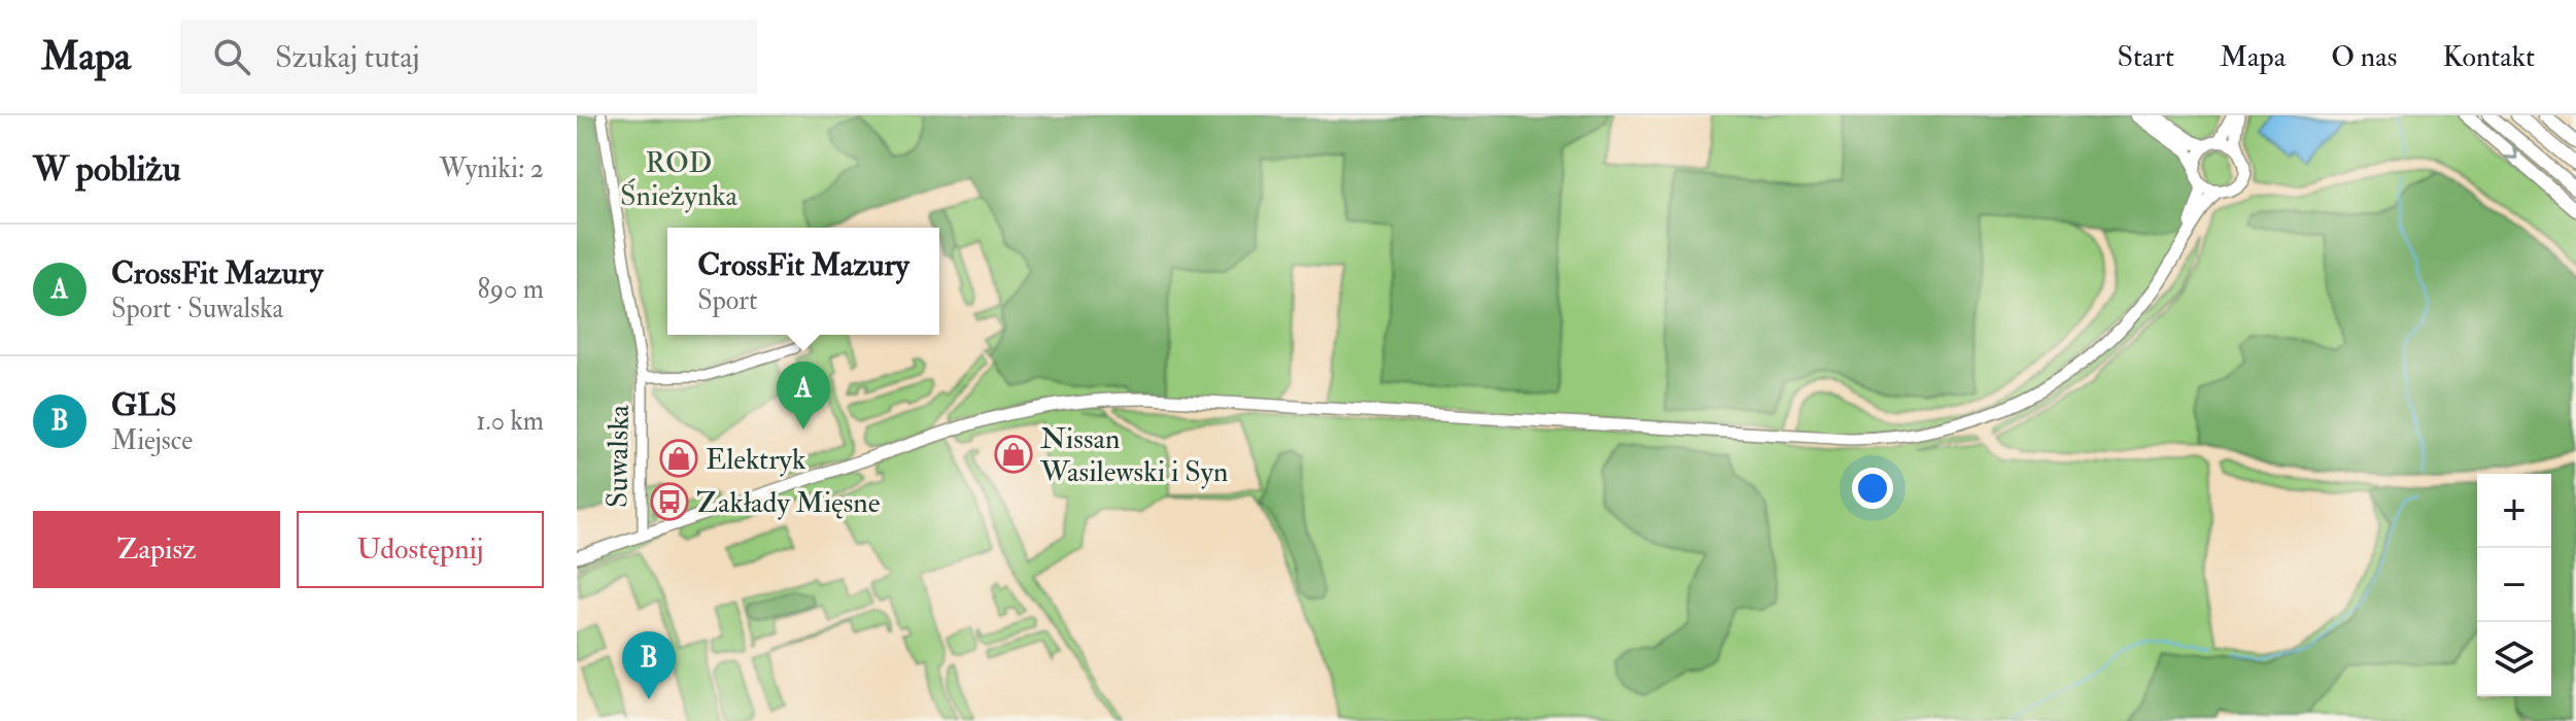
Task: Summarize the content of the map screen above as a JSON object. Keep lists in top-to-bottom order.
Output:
{
  "streets": {
    "main road": ["Suwalska"]
  },
  "parks": ["ROD Śnieżynka"],
  "places": {
    "shop": ["Nissan Wasilewski i Syn", "Elektryk"],
    "bus stop": ["Zakłady Mięsne"]
  },
  "page": {
    "header": "Mapa",
    "search": "Szukaj tutaj",
    "nav": [
      "Start",
      "Mapa",
      "O nas",
      "Kontakt"
    ],
    "heading": ["W pobliżu", "Wyniki: 2"],
    "list": [
      {
        "mark": "A",
        "name": "CrossFit Mazury",
        "note": "Sport · Suwalska",
        "value": "890 m"
      },
      {
        "mark": "B",
        "name": "GLS",
        "note": "Miejsce",
        "value": "1.0 km"
      }
    ],
    "popup": ["CrossFit Mazury", "Sport"],
    "pins": ["A", "B"],
    "map_buttons": ["+", "−"],
    "buttons": ["Zapisz", "Udostępnij"]
  }
}
